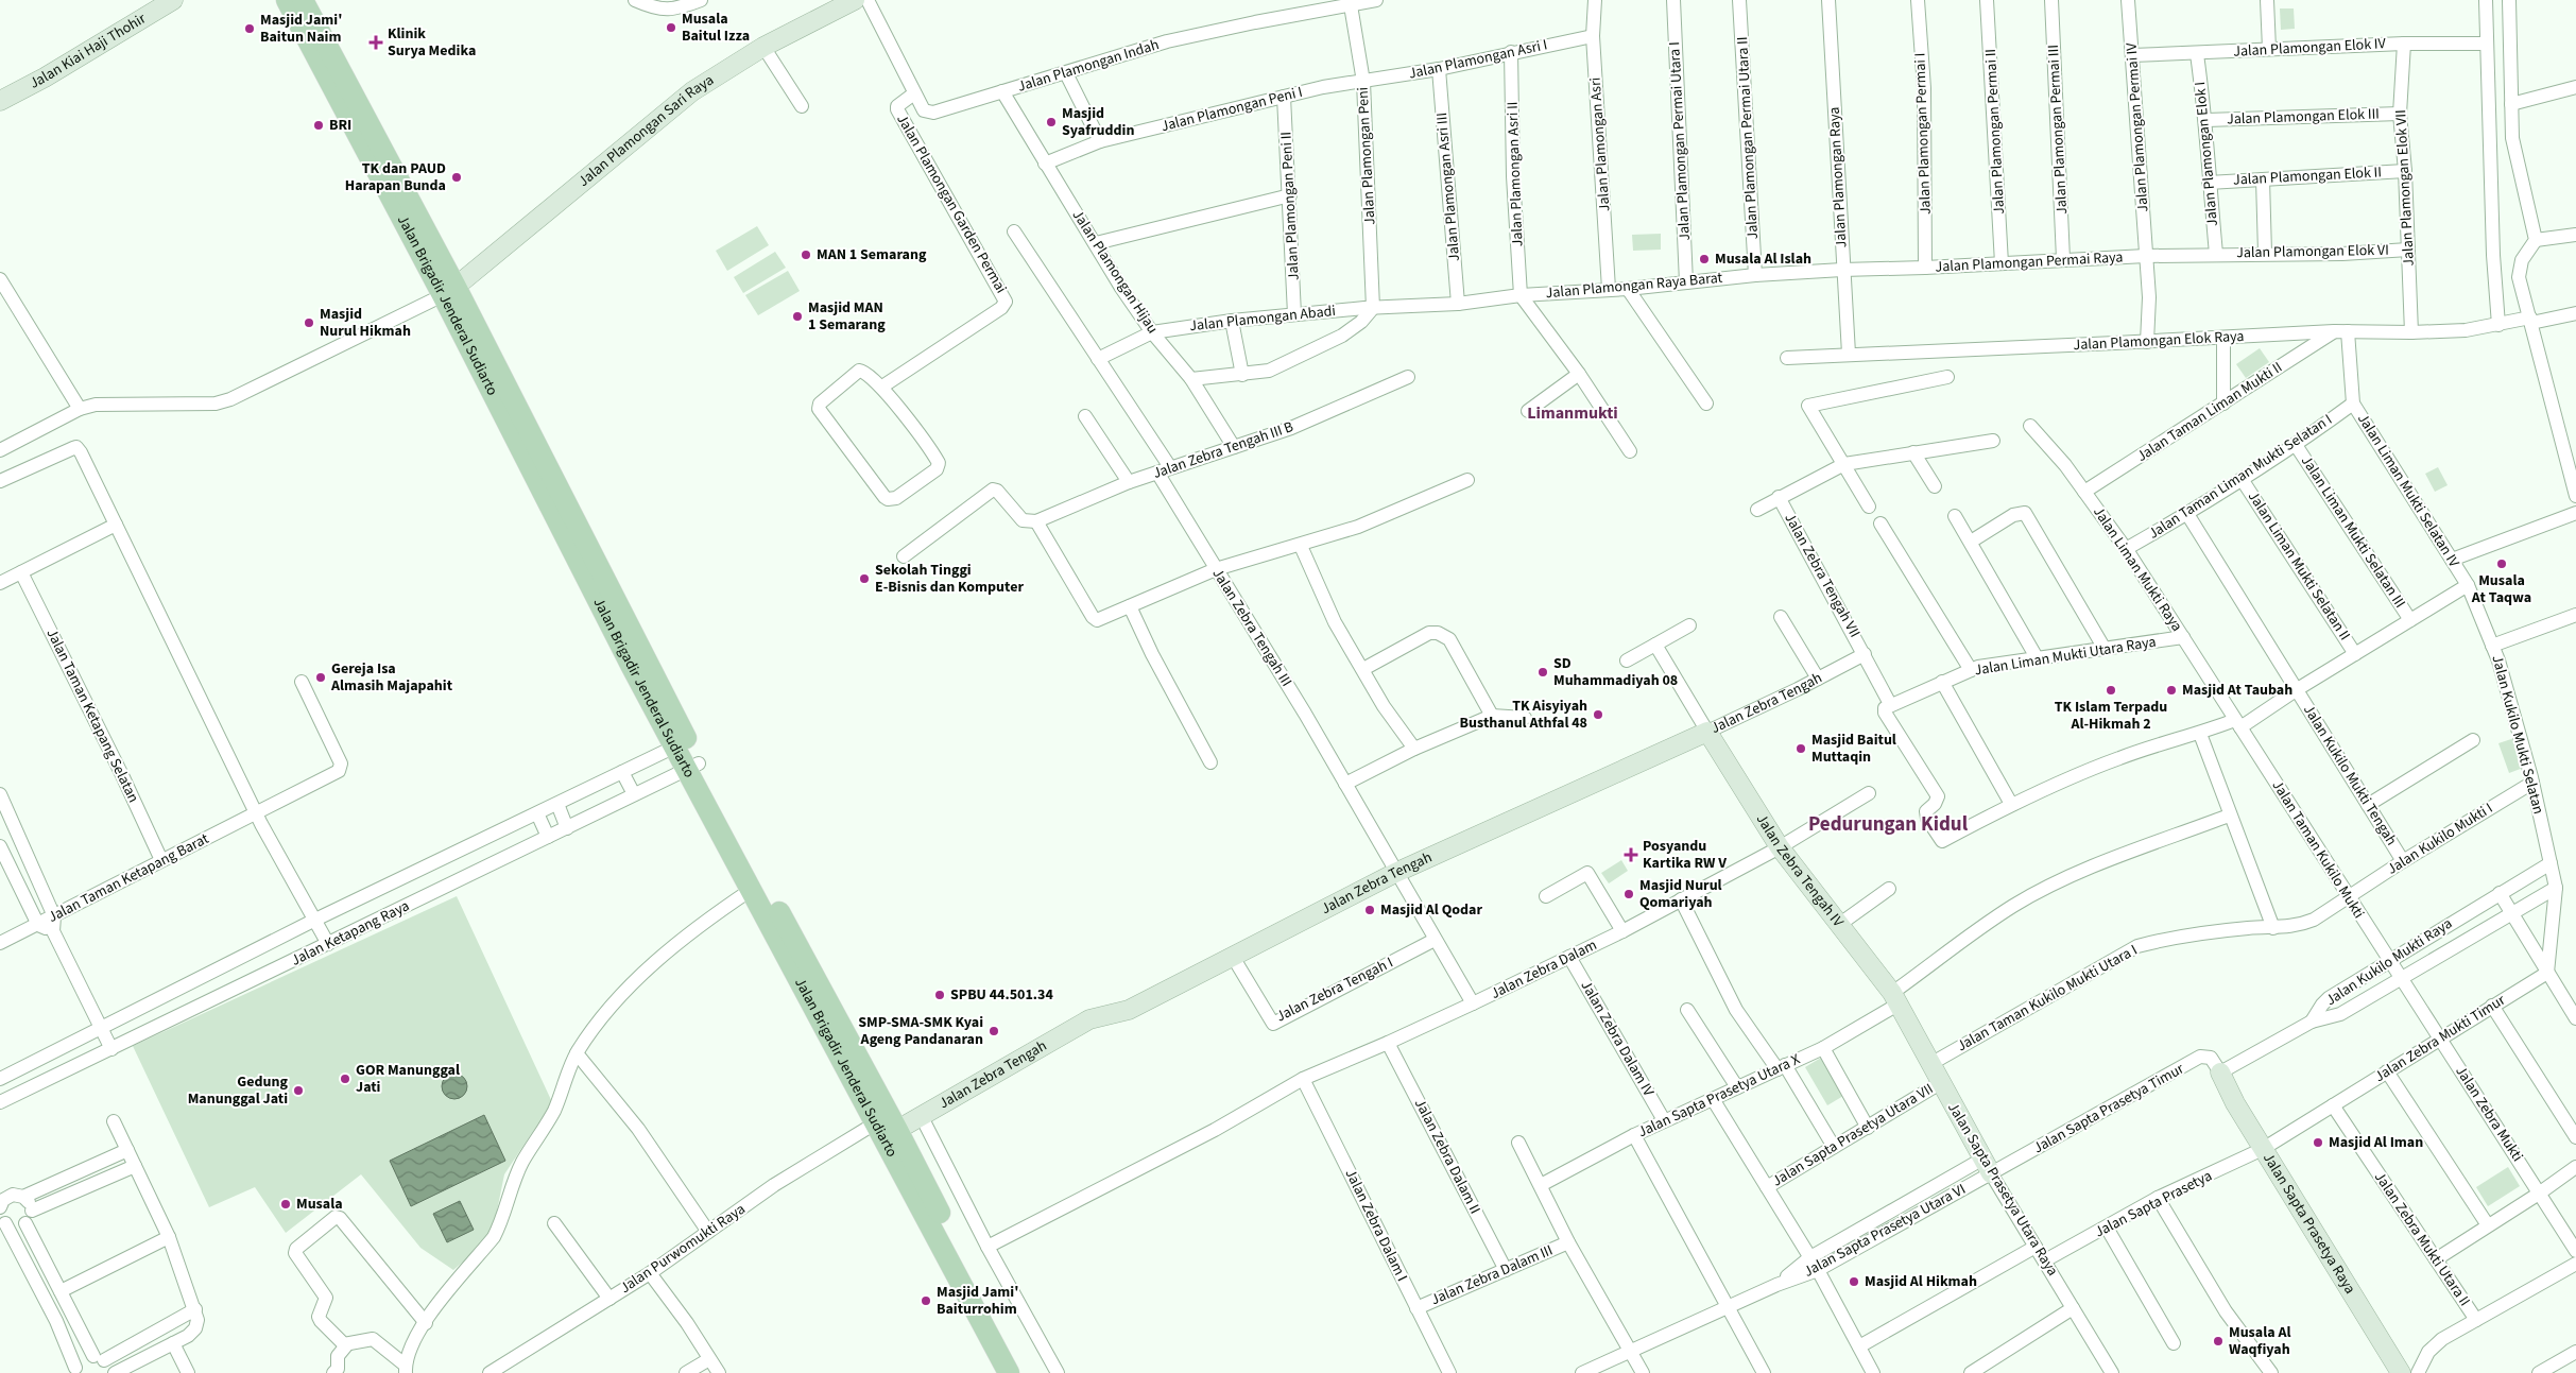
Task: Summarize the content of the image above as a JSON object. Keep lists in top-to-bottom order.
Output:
{
  "streets": {
    "main road": ["Jalan Brigadir Jenderal Sudiarto"],
    "street": [
      "Jalan Plamongan Elok IV",
      "Jalan Kiai Haji Thohir",
      "Jalan Plamongan Asri I",
      "Jalan Plamongan Indah",
      "Jalan Plamongan Peni I",
      "Jalan Plamongan Elok III",
      "Jalan Plamongan Permai IV",
      "Jalan Plamongan Permai III",
      "Jalan Plamongan Sari Raya",
      "Jalan Plamongan Permai II",
      "Jalan Plamongan Permai I",
      "Jalan Plamongan Permai Utara II",
      "Jalan Plamongan Permai Utara I",
      "Jalan Plamongan Asri",
      "Jalan Plamongan Elok I",
      "Jalan Plamongan Peni",
      "Jalan Plamongan Asri II",
      "Jalan Plamongan Elok II",
      "Jalan Plamongan Raya",
      "Jalan Plamongan Asri III",
      "Jalan Plamongan Elok VII",
      "Jalan Plamongan Garden Permai",
      "Jalan Plamongan Peni II",
      "Jalan Plamongan Elok VI",
      "Jalan Plamongan Permai Raya",
      "Jalan Plamongan Hijau",
      "Jalan Plamongan Raya Barat",
      "Jalan Plamongan Abadi",
      "Jalan Plamongan Elok Raya",
      "Jalan Taman Liman Mukti II",
      "Jalan Zebra Tengah III B",
      "Jalan Taman Liman Mukti Selatan I",
      "Jalan Liman Mukti Selatan IV",
      "Jalan Liman Mukti Selatan III",
      "Jalan Liman Mukti Selatan II",
      "Jalan Liman Mukti Raya",
      "Jalan Zebra Tengah VII",
      "Jalan Zebra Tengah III",
      "Jalan Liman Mukti Utara Raya",
      "Jalan Zebra Tengah",
      "Jalan Taman Ketapang Selatan",
      "Jalan Kukilo Mukti Selatan",
      "Jalan Kukilo Mukti Tengah",
      "Jalan Kukilo Mukti I",
      "Jalan Taman Kukilo Mukti",
      "Jalan Zebra Tengah IV",
      "Jalan Taman Ketapang Barat",
      "Jalan Ketapang Raya",
      "Jalan Kukilo Mukti Raya",
      "Jalan Zebra Dalam",
      "Jalan Zebra Tengah I",
      "Jalan Taman Kukilo Mukti Utara I",
      "Jalan Zebra Dalam IV",
      "Jalan Zebra Mukti Timur",
      "Jalan Sapta Prasetya Utara X",
      "Jalan Sapta Prasetya Timur",
      "Jalan Zebra Mukti",
      "Jalan Sapta Prasetya Utara VII",
      "Jalan Zebra Dalam II",
      "Jalan Sapta Prasetya Utara Raya",
      "Jalan Sapta Prasetya",
      "Jalan Sapta Prasetya Raya",
      "Jalan Zebra Dalam I",
      "Jalan Sapta Prasetya Utara VI",
      "Jalan Zebra Mukti Utara II",
      "Jalan Purwomukti Raya",
      "Jalan Zebra Dalam III"
    ]
  },
  "crossings": [
    ["Jalan Plamongan Elok IV", "Jalan Plamongan Permai IV"],
    ["Jalan Plamongan Elok IV", "Jalan Plamongan Elok I"],
    ["Jalan Plamongan Elok IV", "Jalan Plamongan Elok VII"],
    ["Jalan Plamongan Asri I", "Jalan Plamongan Peni I"],
    ["Jalan Plamongan Asri I", "Jalan Plamongan Asri"],
    ["Jalan Plamongan Asri I", "Jalan Plamongan Peni"],
    ["Jalan Plamongan Asri I", "Jalan Plamongan Asri II"],
    ["Jalan Plamongan Asri I", "Jalan Plamongan Asri III"],
    ["Jalan Plamongan Indah", "Jalan Plamongan Peni"],
    ["Jalan Plamongan Indah", "Jalan Plamongan Garden Permai"],
    ["Jalan Plamongan Indah", "Jalan Plamongan Hijau"],
    ["Jalan Plamongan Peni I", "Jalan Plamongan Peni"],
    ["Jalan Plamongan Peni I", "Jalan Plamongan Peni II"],
    ["Jalan Plamongan Peni I", "Jalan Plamongan Hijau"],
    ["Jalan Plamongan Elok III", "Jalan Plamongan Elok I"],
    ["Jalan Plamongan Elok III", "Jalan Plamongan Elok VII"],
    ["Jalan Plamongan Permai IV", "Jalan Plamongan Permai Raya"],
    ["Jalan Plamongan Permai IV", "Jalan Plamongan Elok Raya"],
    ["Jalan Plamongan Permai III", "Jalan Plamongan Permai Raya"],
    ["Jalan Plamongan Sari Raya", "Jalan Brigadir Jenderal Sudiarto"],
    ["Jalan Plamongan Permai II", "Jalan Plamongan Permai Raya"],
    ["Jalan Plamongan Permai I", "Jalan Plamongan Permai Raya"],
    ["Jalan Plamongan Permai Utara II", "Jalan Plamongan Raya Barat"],
    ["Jalan Plamongan Permai Utara I", "Jalan Plamongan Raya Barat"],
    ["Jalan Plamongan Asri", "Jalan Plamongan Raya Barat"],
    ["Jalan Plamongan Elok I", "Jalan Plamongan Elok II"],
    ["Jalan Plamongan Elok I", "Jalan Plamongan Elok VI"],
    ["Jalan Plamongan Elok I", "Jalan Plamongan Permai Raya"],
    ["Jalan Plamongan Peni", "Jalan Plamongan Abadi"],
    ["Jalan Plamongan Asri II", "Jalan Plamongan Raya Barat"],
    ["Jalan Plamongan Asri II", "Jalan Plamongan Abadi"],
    ["Jalan Plamongan Elok II", "Jalan Plamongan Elok VII"],
    ["Jalan Plamongan Raya", "Jalan Plamongan Permai Raya"],
    ["Jalan Plamongan Raya", "Jalan Plamongan Raya Barat"],
    ["Jalan Plamongan Raya", "Jalan Plamongan Elok Raya"],
    ["Jalan Plamongan Asri III", "Jalan Plamongan Abadi"],
    ["Jalan Plamongan Elok VII", "Jalan Plamongan Elok VI"],
    ["Jalan Plamongan Elok VII", "Jalan Plamongan Elok Raya"],
    ["Jalan Plamongan Peni II", "Jalan Plamongan Abadi"],
    ["Jalan Plamongan Elok VI", "Jalan Plamongan Permai Raya"],
    ["Jalan Plamongan Permai Raya", "Jalan Plamongan Raya Barat"],
    ["Jalan Plamongan Hijau", "Jalan Plamongan Abadi"],
    ["Jalan Plamongan Hijau", "Jalan Zebra Tengah III B"],
    ["Jalan Plamongan Raya Barat", "Jalan Plamongan Abadi"],
    ["Jalan Brigadir Jenderal Sudiarto", "Jalan Zebra Tengah"],
    ["Jalan Brigadir Jenderal Sudiarto", "Jalan Ketapang Raya"],
    ["Jalan Brigadir Jenderal Sudiarto", "Jalan Purwomukti Raya"],
    ["Jalan Plamongan Elok Raya", "Jalan Taman Liman Mukti II"],
    ["Jalan Plamongan Elok Raya", "Jalan Liman Mukti Selatan IV"],
    ["Jalan Taman Liman Mukti II", "Jalan Liman Mukti Selatan IV"],
    ["Jalan Taman Liman Mukti II", "Jalan Liman Mukti Raya"],
    ["Jalan Zebra Tengah III B", "Jalan Zebra Tengah III"],
    ["Jalan Taman Liman Mukti Selatan I", "Jalan Liman Mukti Selatan IV"],
    ["Jalan Taman Liman Mukti Selatan I", "Jalan Liman Mukti Selatan III"],
    ["Jalan Taman Liman Mukti Selatan I", "Jalan Liman Mukti Selatan II"],
    ["Jalan Taman Liman Mukti Selatan I", "Jalan Liman Mukti Raya"],
    ["Jalan Taman Liman Mukti Selatan I", "Jalan Kukilo Mukti Tengah"],
    ["Jalan Liman Mukti Selatan IV", "Jalan Kukilo Mukti Selatan"],
    ["Jalan Liman Mukti Raya", "Jalan Liman Mukti Utara Raya"],
    ["Jalan Liman Mukti Raya", "Jalan Taman Kukilo Mukti"],
    ["Jalan Zebra Tengah VII", "Jalan Liman Mukti Utara Raya"],
    ["Jalan Zebra Tengah VII", "Jalan Zebra Tengah"],
    ["Jalan Zebra Tengah III", "Jalan Zebra Tengah"],
    ["Jalan Zebra Tengah III", "Jalan Zebra Dalam"],
    ["Jalan Zebra Tengah III", "Jalan Zebra Tengah I"],
    ["Jalan Zebra Tengah", "Jalan Zebra Tengah IV"],
    ["Jalan Zebra Tengah", "Jalan Zebra Tengah I"],
    ["Jalan Taman Ketapang Selatan", "Jalan Taman Ketapang Barat"],
    ["Jalan Kukilo Mukti Selatan", "Jalan Kukilo Mukti I"],
    ["Jalan Kukilo Mukti Selatan", "Jalan Kukilo Mukti Raya"],
    ["Jalan Kukilo Mukti Selatan", "Jalan Zebra Mukti Timur"],
    ["Jalan Kukilo Mukti Tengah", "Jalan Kukilo Mukti I"],
    ["Jalan Kukilo Mukti I", "Jalan Taman Kukilo Mukti"],
    ["Jalan Kukilo Mukti I", "Jalan Taman Kukilo Mukti Utara I"],
    ["Jalan Taman Kukilo Mukti", "Jalan Kukilo Mukti Raya"],
    ["Jalan Taman Kukilo Mukti", "Jalan Taman Kukilo Mukti Utara I"],
    ["Jalan Taman Kukilo Mukti", "Jalan Zebra Mukti"],
    ["Jalan Zebra Tengah IV", "Jalan Zebra Dalam"],
    ["Jalan Zebra Tengah IV", "Jalan Sapta Prasetya Utara X"],
    ["Jalan Zebra Tengah IV", "Jalan Sapta Prasetya Utara Raya"],
    ["Jalan Kukilo Mukti Raya", "Jalan Zebra Mukti"],
    ["Jalan Zebra Dalam", "Jalan Zebra Dalam IV"],
    ["Jalan Zebra Dalam", "Jalan Zebra Dalam II"],
    ["Jalan Zebra Dalam", "Jalan Zebra Dalam I"],
    ["Jalan Taman Kukilo Mukti Utara I", "Jalan Sapta Prasetya Utara Raya"],
    ["Jalan Zebra Dalam IV", "Jalan Sapta Prasetya Utara X"],
    ["Jalan Zebra Mukti Timur", "Jalan Zebra Mukti"],
    ["Jalan Zebra Mukti Timur", "Jalan Sapta Prasetya"],
    ["Jalan Zebra Mukti Timur", "Jalan Sapta Prasetya Raya"],
    ["Jalan Zebra Mukti Timur", "Jalan Zebra Mukti Utara II"],
    ["Jalan Sapta Prasetya Utara X", "Jalan Sapta Prasetya Utara Raya"],
    ["Jalan Sapta Prasetya Timur", "Jalan Sapta Prasetya Utara Raya"],
    ["Jalan Sapta Prasetya Timur", "Jalan Sapta Prasetya Raya"],
    ["Jalan Sapta Prasetya Timur", "Jalan Sapta Prasetya Utara VI"],
    ["Jalan Sapta Prasetya Utara VII", "Jalan Sapta Prasetya Utara Raya"],
    ["Jalan Zebra Dalam II", "Jalan Zebra Dalam III"],
    ["Jalan Sapta Prasetya Utara Raya", "Jalan Sapta Prasetya"],
    ["Jalan Sapta Prasetya Utara Raya", "Jalan Sapta Prasetya Utara VI"],
    ["Jalan Sapta Prasetya", "Jalan Sapta Prasetya Raya"],
    ["Jalan Zebra Dalam I", "Jalan Zebra Dalam III"]
  ],
  "districts": ["Limanmukti", "Pedurungan Kidul"],
  "places": {
    "other": [
      "Musala Baitul Izza",
      "Masjid Jami' Baitun Naim",
      "Masjid Syafruddin",
      "BRI",
      "TK dan PAUD Harapan Bunda",
      "MAN 1 Semarang",
      "Musala Al Islah",
      "Masjid MAN 1 Semarang",
      "Masjid Nurul Hikmah",
      "Musala At Taqwa",
      "Sekolah Tinggi E-Bisnis dan Komputer",
      "SD Muhammadiyah 08",
      "Gereja Isa Almasih Majapahit",
      "TK Islam Terpadu Al-Hikmah 2",
      "Masjid At Taubah",
      "TK Aisyiyah Busthanul Athfal 48",
      "Masjid Baitul Muttaqin",
      "Masjid Nurul Qomariyah",
      "Masjid Al Qodar",
      "SPBU 44.501.34",
      "SMP-SMA-SMK Kyai Ageng Pandanaran",
      "GOR Manunggal Jati",
      "Gedung Manunggal Jati",
      "Masjid Al Iman",
      "Musala",
      "Masjid Al Hikmah",
      "Masjid Jami' Baiturrohim",
      "Musala Al Waqfiyah"
    ],
    "health": ["Klinik Surya Medika", "Posyandu Kartika RW V"]
  }
}
